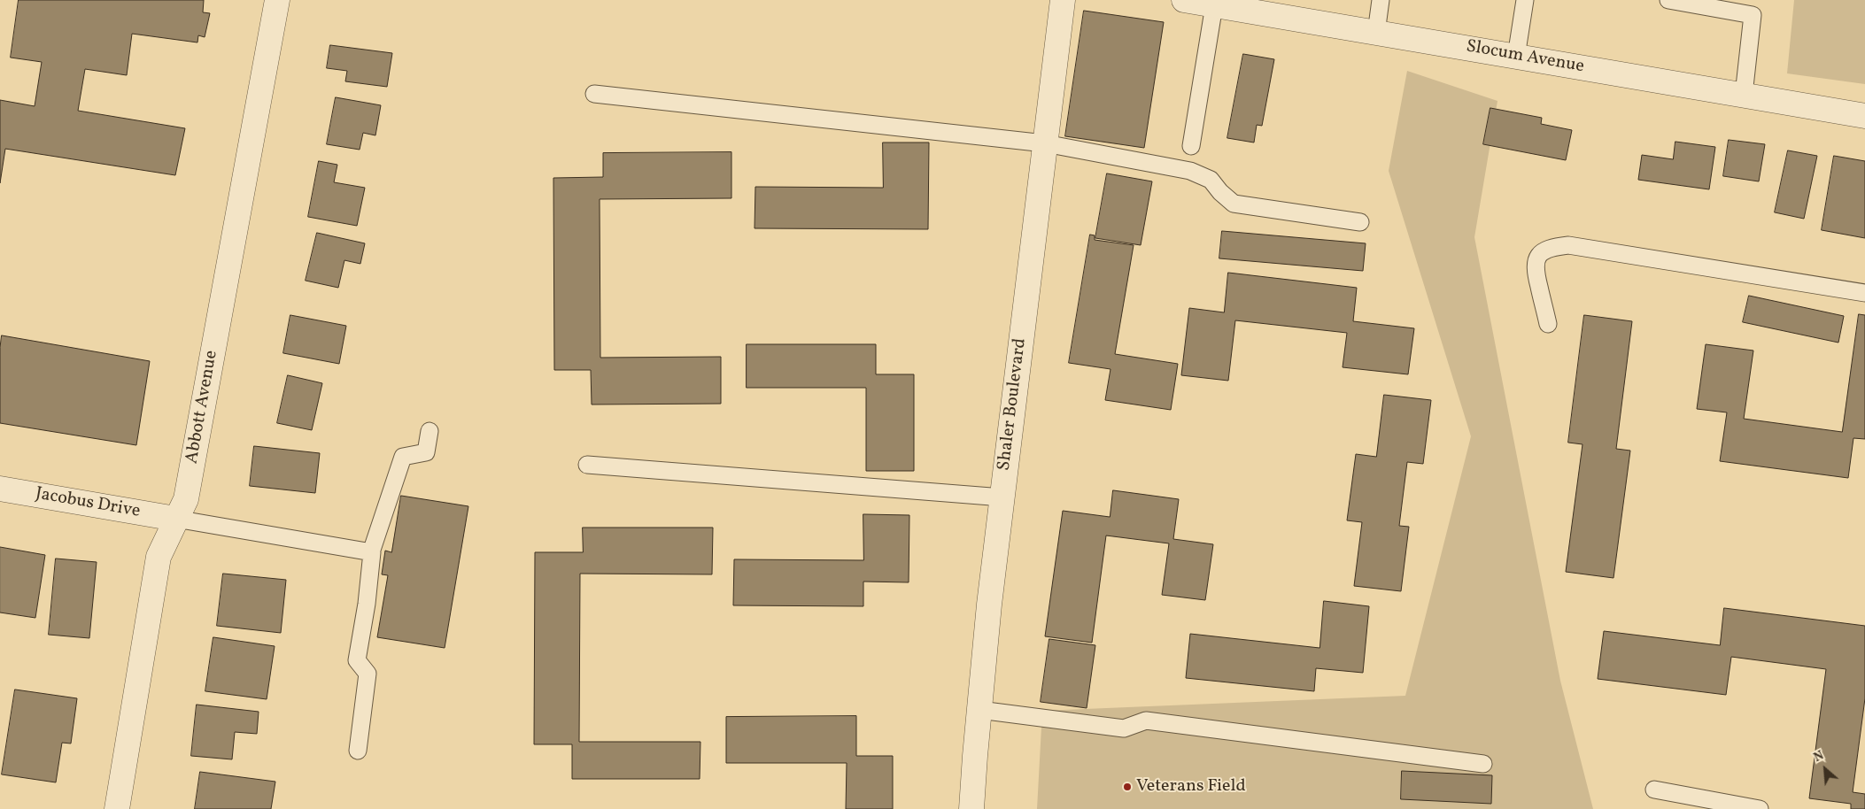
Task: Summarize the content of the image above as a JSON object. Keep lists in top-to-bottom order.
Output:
{
  "streets": {
    "street": [
      "Slocum Avenue",
      "Shaler Boulevard",
      "Abbott Avenue",
      "Jacobus Drive"
    ]
  },
  "crossings": [
    ["Abbott Avenue", "Jacobus Drive"]
  ],
  "places": ["Veterans Field"],
  "north": "top left"
}
